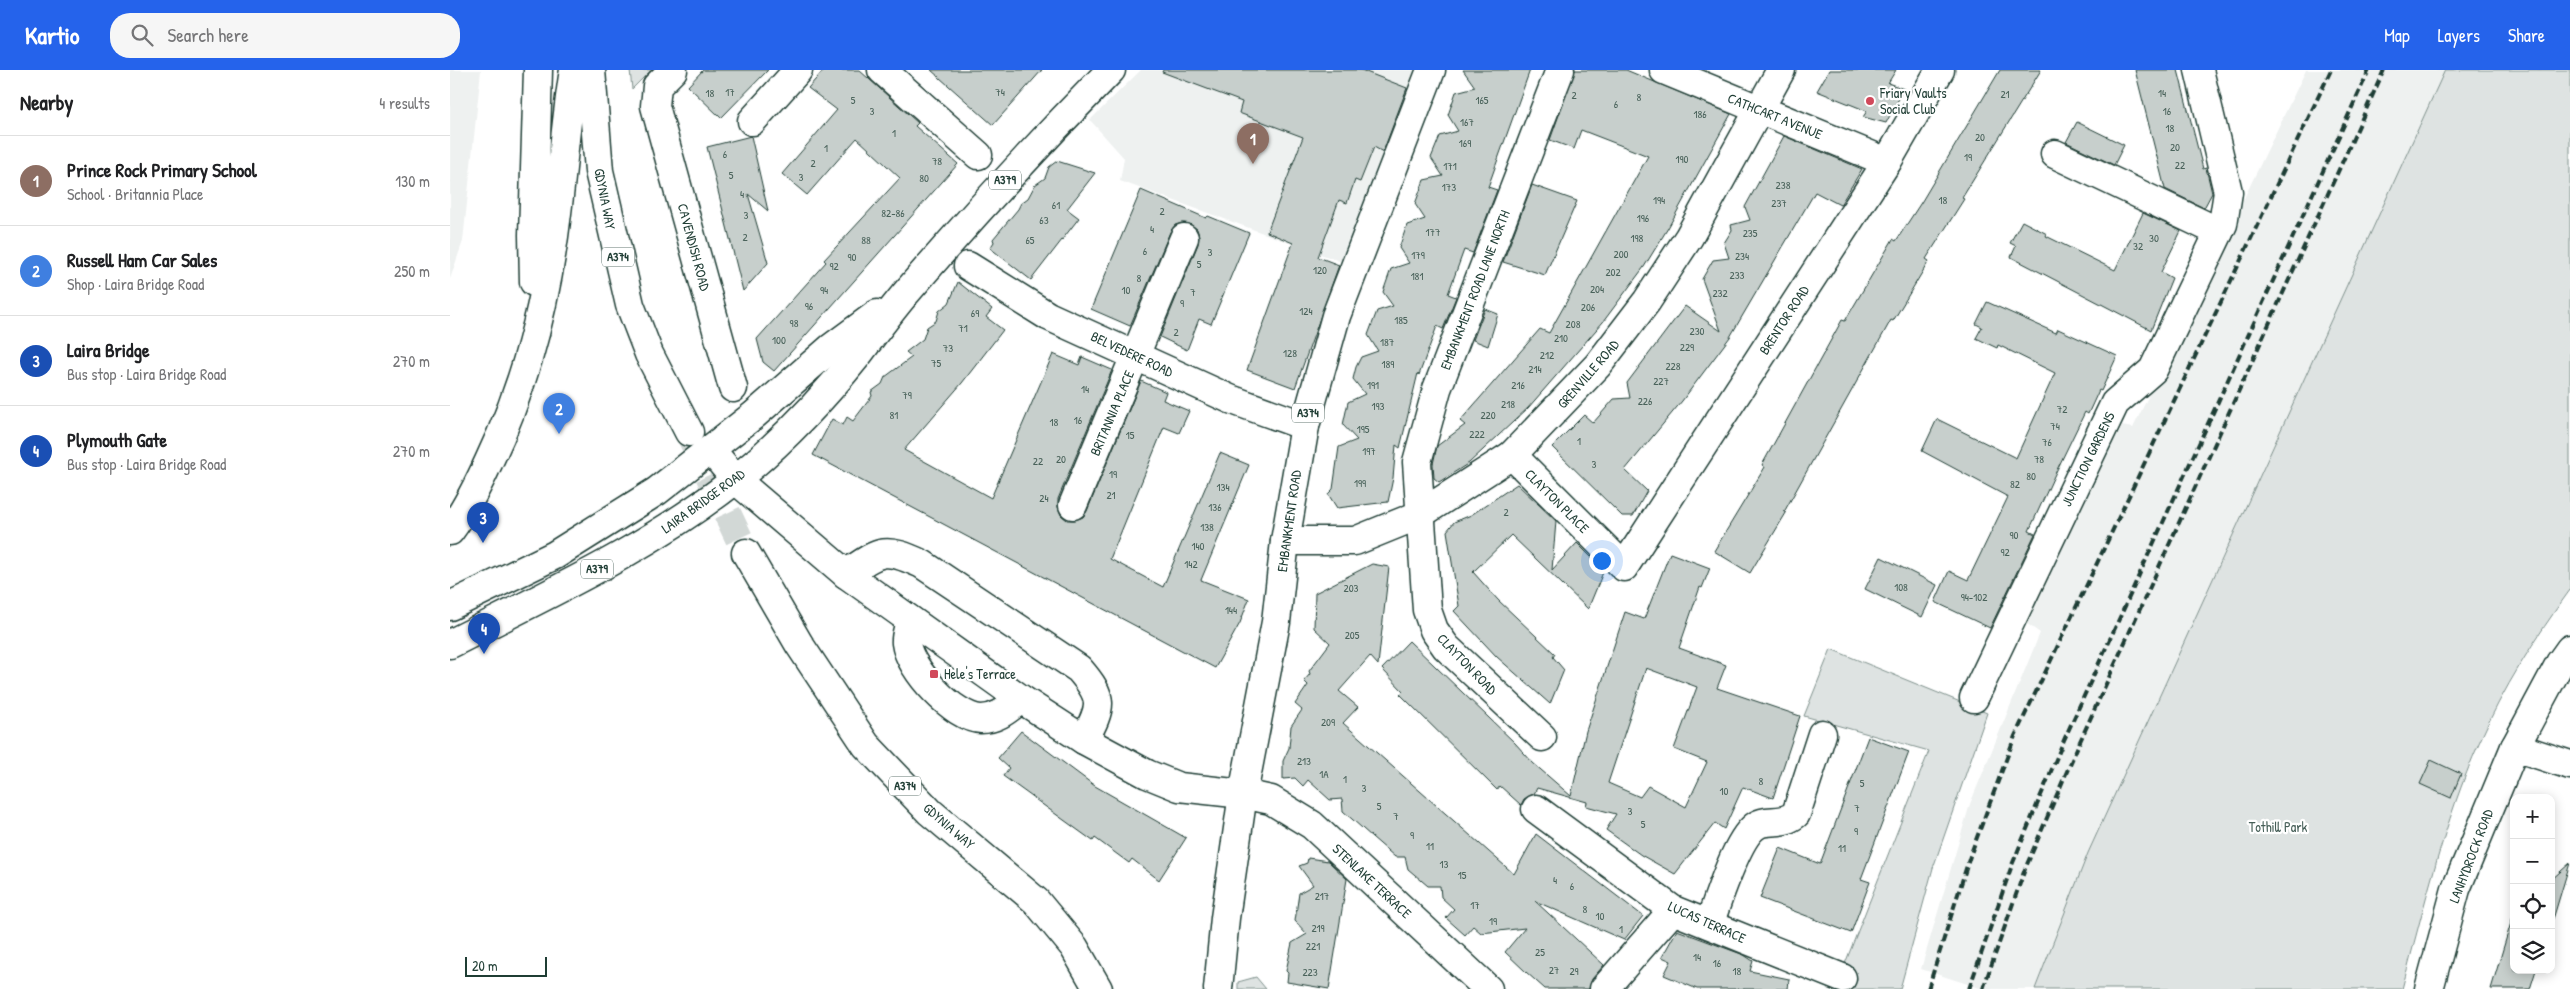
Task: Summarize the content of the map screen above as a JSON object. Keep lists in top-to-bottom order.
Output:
{
  "streets": {
    "street": [
      "CATHCART AVENUE",
      "A379",
      "GDYNIA WAY",
      "CAVENDISH ROAD",
      "A374",
      "EMBANKMENT ROAD LANE NORTH",
      "BRENTOR ROAD",
      "BELVEDERE ROAD",
      "GRENVILLE ROAD",
      "BRITANNIA PLACE",
      "JUNCTION GARDENS",
      "LAIRA BRIDGE ROAD",
      "CLAYTON PLACE",
      "EMBANKMENT ROAD",
      "CLAYTON ROAD",
      "LANHYDROCK ROAD",
      "STENLAKE TERRACE",
      "LUCAS TERRACE"
    ]
  },
  "crossings": [
    ["CATHCART AVENUE", "BRENTOR ROAD"],
    ["CATHCART AVENUE", "GRENVILLE ROAD"],
    ["EMBANKMENT ROAD LANE NORTH", "GRENVILLE ROAD"],
    ["EMBANKMENT ROAD LANE NORTH", "CLAYTON ROAD"],
    ["BRENTOR ROAD", "CLAYTON PLACE"],
    ["BELVEDERE ROAD", "BRITANNIA PLACE"],
    ["BELVEDERE ROAD", "EMBANKMENT ROAD"],
    ["GRENVILLE ROAD", "CLAYTON PLACE"],
    ["GRENVILLE ROAD", "EMBANKMENT ROAD"],
    ["GRENVILLE ROAD", "CLAYTON ROAD"],
    ["EMBANKMENT ROAD", "STENLAKE TERRACE"]
  ],
  "parks": ["Tothill Park"],
  "places": {
    "other": ["Friary Vaults Social Club"],
    "transit": ["Hele's Terrace"]
  },
  "house_numbers": [
    "17",
    "74",
    "18",
    "14",
    "21",
    "2",
    "8",
    "5",
    "165",
    "6",
    "3",
    "16",
    "186",
    "167",
    "18",
    "1",
    "20",
    "169",
    "20",
    "1",
    "6",
    "19",
    "190",
    "78",
    "2",
    "22",
    "171",
    "5",
    "3",
    "80",
    "238",
    "173",
    "4",
    "194",
    "18",
    "237",
    "61",
    "2",
    "82-86",
    "3",
    "196",
    "63",
    "4",
    "177",
    "235",
    "2",
    "198",
    "30",
    "88",
    "65",
    "32",
    "6",
    "3",
    "200",
    "179",
    "234",
    "90",
    "5",
    "92",
    "120",
    "202",
    "233",
    "181",
    "8",
    "204",
    "94",
    "10",
    "7",
    "232",
    "9",
    "96",
    "206",
    "124",
    "69",
    "185",
    "98",
    "208",
    "71",
    "230",
    "2",
    "210",
    "100",
    "187",
    "229",
    "73",
    "128",
    "212",
    "75",
    "189",
    "228",
    "214",
    "227",
    "191",
    "216",
    "14",
    "79",
    "226",
    "218",
    "193",
    "72",
    "81",
    "220",
    "16",
    "18",
    "74",
    "195",
    "222",
    "15",
    "1",
    "76",
    "197",
    "20",
    "78",
    "22",
    "3",
    "19",
    "80",
    "199",
    "82",
    "134",
    "21",
    "24",
    "136",
    "2",
    "138",
    "90",
    "140",
    "92",
    "142",
    "108",
    "203",
    "94-102",
    "144",
    "205",
    "209",
    "213",
    "1A",
    "1",
    "8",
    "5",
    "3",
    "10",
    "5",
    "7",
    "3",
    "7",
    "5",
    "9",
    "9",
    "11",
    "11",
    "13",
    "15",
    "4",
    "6",
    "217",
    "17",
    "8",
    "10",
    "19",
    "219",
    "1",
    "221",
    "25",
    "14",
    "16",
    "27",
    "29",
    "18",
    "223"
  ],
  "scale_bar": "20 m",
  "page": {
    "header": "Kartio",
    "search": "Search here",
    "nav": ["Map", "Layers", "Share"],
    "heading": ["Nearby", "4 results"],
    "pins": [
      "1",
      "2",
      "3",
      "4"
    ],
    "list": [
      {
        "mark": "1",
        "name": "Prince Rock Primary School",
        "note": "School · Britannia Place",
        "value": "130 m"
      },
      {
        "mark": "2",
        "name": "Russell Ham Car Sales",
        "note": "Shop · Laira Bridge Road",
        "value": "250 m"
      },
      {
        "mark": "3",
        "name": "Laira Bridge",
        "note": "Bus stop · Laira Bridge Road",
        "value": "270 m"
      },
      {
        "mark": "4",
        "name": "Plymouth Gate",
        "note": "Bus stop · Laira Bridge Road",
        "value": "270 m"
      }
    ],
    "map_buttons": ["+", "−"],
    "scale": "20 m"
  }
}
